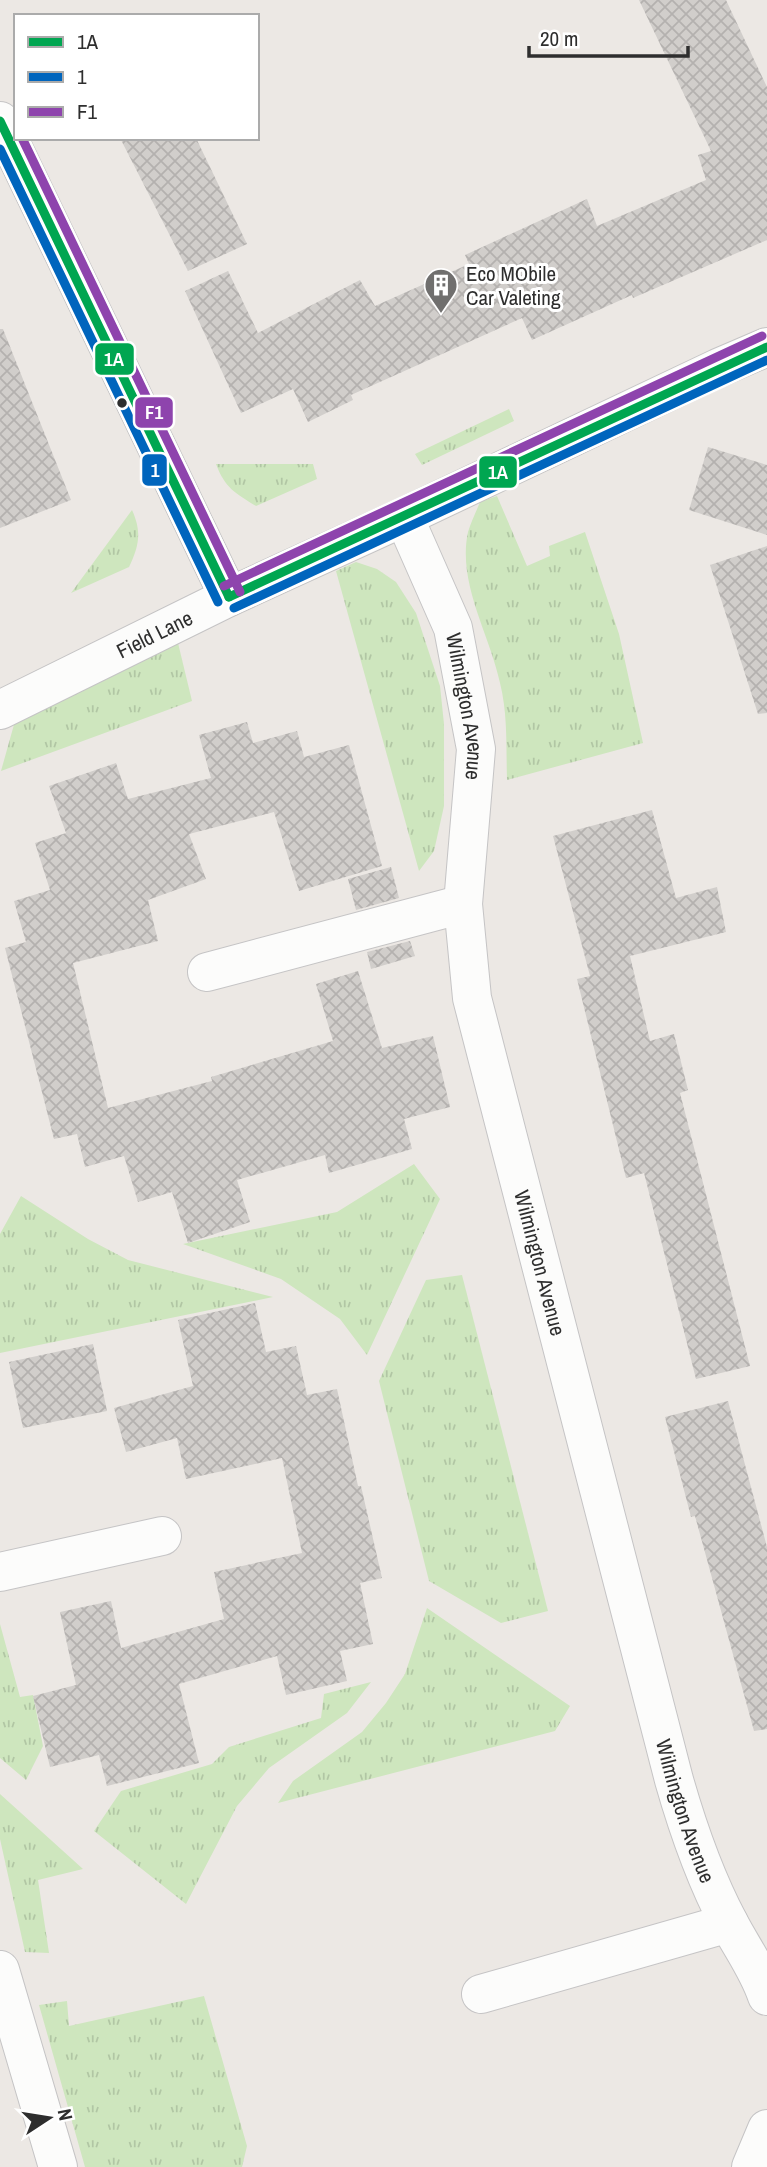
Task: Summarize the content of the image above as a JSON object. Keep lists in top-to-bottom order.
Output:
{
  "streets": {
    "street": ["Field Lane", "Wilmington Avenue"]
  },
  "crossings": [
    ["Field Lane", "Wilmington Avenue"]
  ],
  "places": {
    "building": ["Eco MObile Car Valeting"]
  },
  "lines": ["transit line 1A", "transit line F1", "transit line 1"],
  "legend": ["1A", "1", "F1"],
  "scale_bar": "20 m",
  "north": "right"
}
